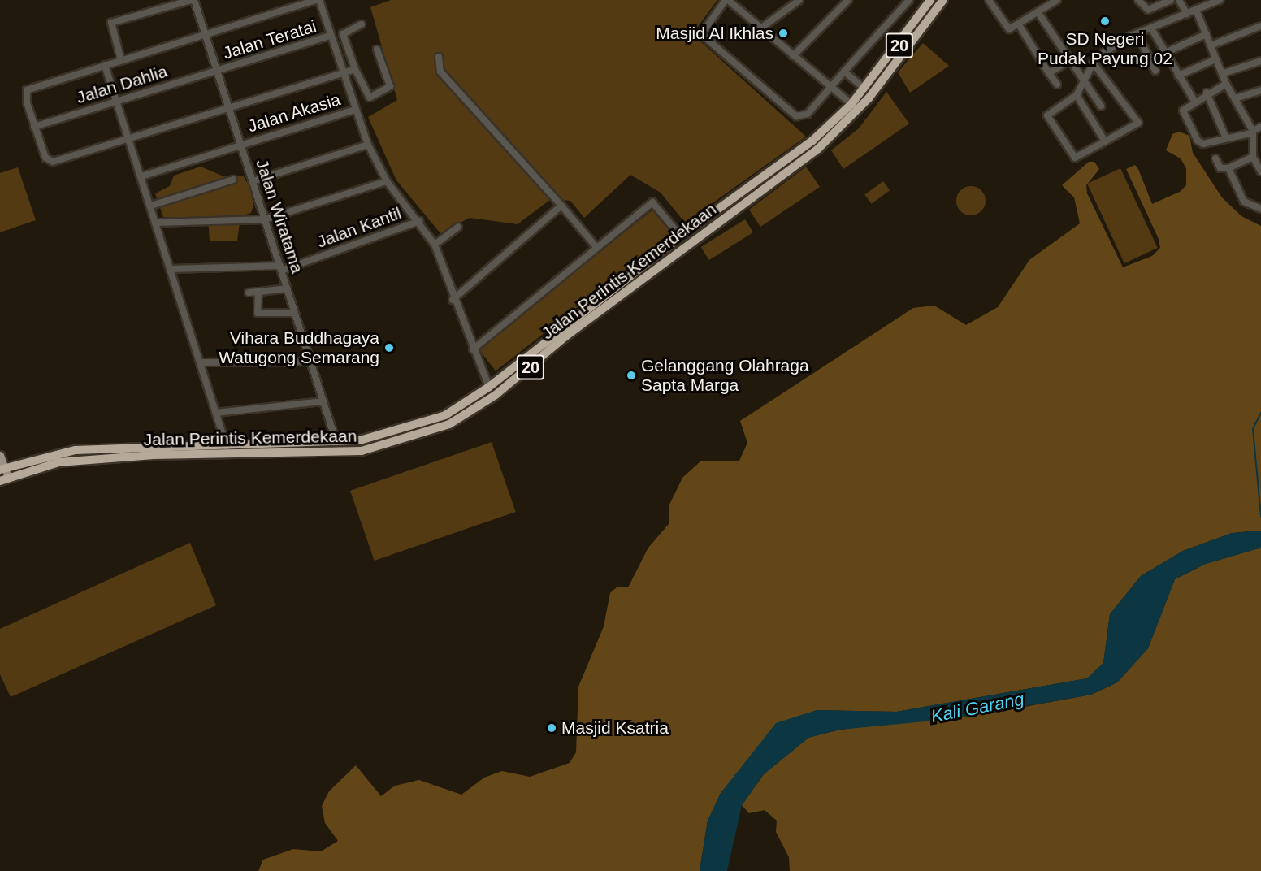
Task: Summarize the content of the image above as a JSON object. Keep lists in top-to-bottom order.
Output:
{
  "streets": {
    "highway": ["20", "Jalan Perintis Kemerdekaan"],
    "street": [
      "Jalan Teratai",
      "Jalan Dahlia",
      "Jalan Akasia",
      "Jalan Wiratama",
      "Jalan Kantil"
    ]
  },
  "crossings": [
    ["Jalan Teratai", "Jalan Dahlia"],
    ["Jalan Teratai", "Jalan Wiratama"],
    ["Jalan Dahlia", "Jalan Wiratama"],
    ["Jalan Akasia", "Jalan Wiratama"],
    ["Jalan Wiratama", "Jalan Kantil"],
    ["Jalan Wiratama", "Jalan Perintis Kemerdekaan"]
  ],
  "water": ["Kali Garang"],
  "places": [
    "SD Negeri Pudak Payung 02",
    "Masjid Al Ikhlas",
    "Vihara Buddhagaya Watugong Semarang",
    "Gelanggang Olahraga Sapta Marga",
    "Masjid Ksatria"
  ]
}
